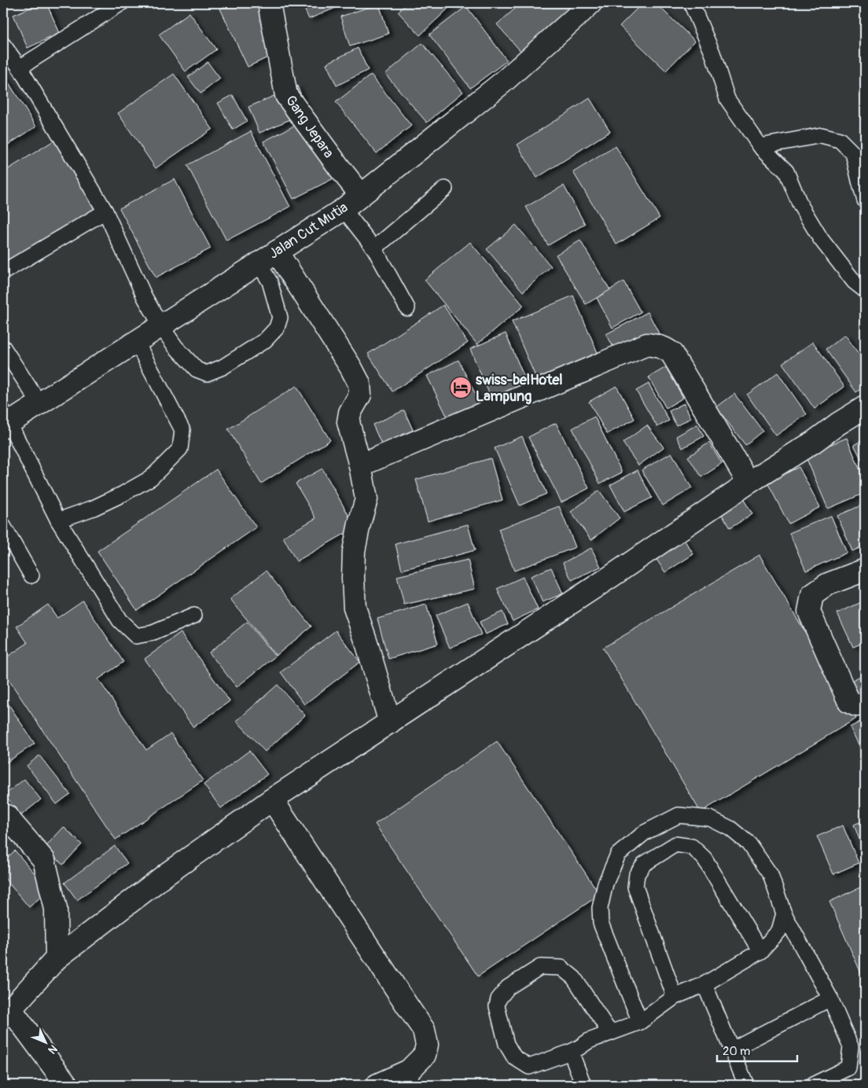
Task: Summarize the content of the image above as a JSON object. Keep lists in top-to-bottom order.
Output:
{
  "streets": {
    "street": ["Gang Jepara", "Jalan Cut Mutia"]
  },
  "crossings": [
    ["Gang Jepara", "Jalan Cut Mutia"]
  ],
  "places": {
    "hotel": ["swiss-belHotel Lampung"]
  },
  "scale_bar": "20 m",
  "north": "bottom right"
}
